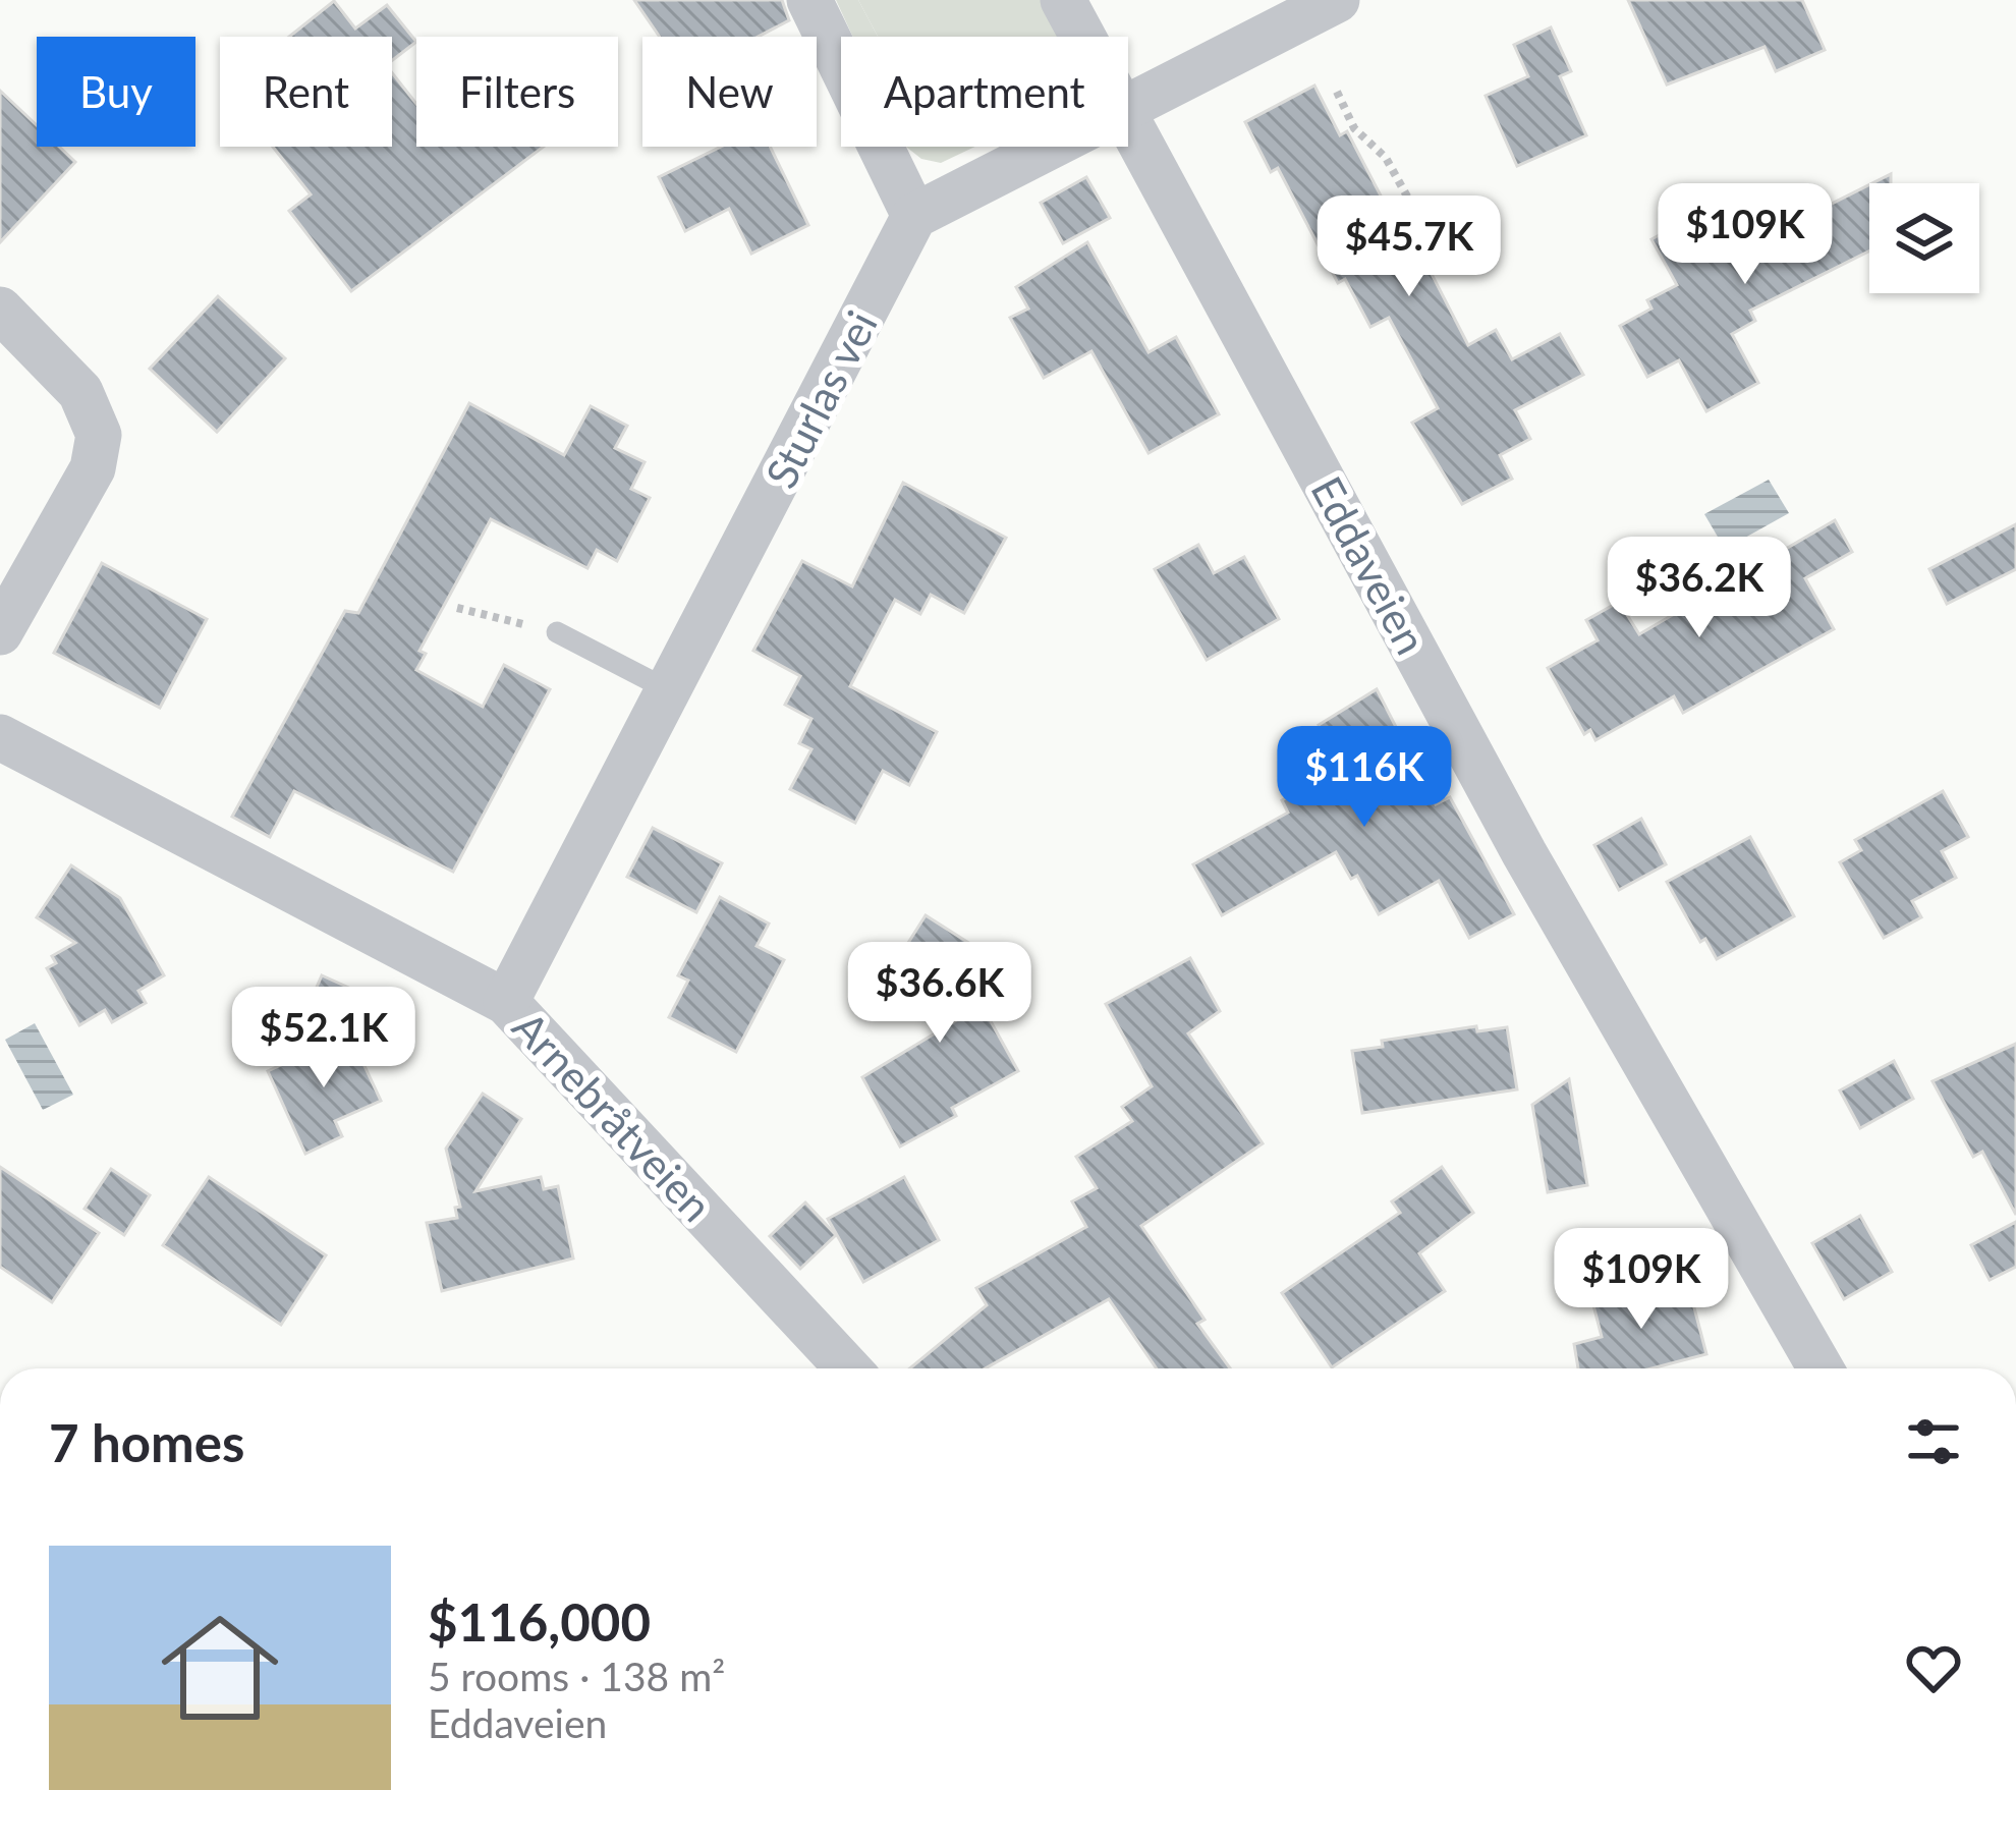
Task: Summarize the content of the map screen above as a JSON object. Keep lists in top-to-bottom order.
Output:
{
  "streets": {
    "street": ["Sturlas vei", "Eddaveien", "Arnebråtveien"]
  },
  "crossings": [
    ["Sturlas vei", "Arnebråtveien"]
  ],
  "page": {
    "chip": [
      "Buy",
      "Rent",
      "Filters",
      "New",
      "Apartment"
    ],
    "price": [
      "$109K",
      "$45.7K",
      "$36.2K",
      "$116K",
      "$36.6K",
      "$52.1K",
      "$109K"
    ],
    "heading": "7 homes",
    "list": [
      {
        "name": "$116,000",
        "note": "5 rooms · 138 m² · Eddaveien"
      }
    ]
  }
}
